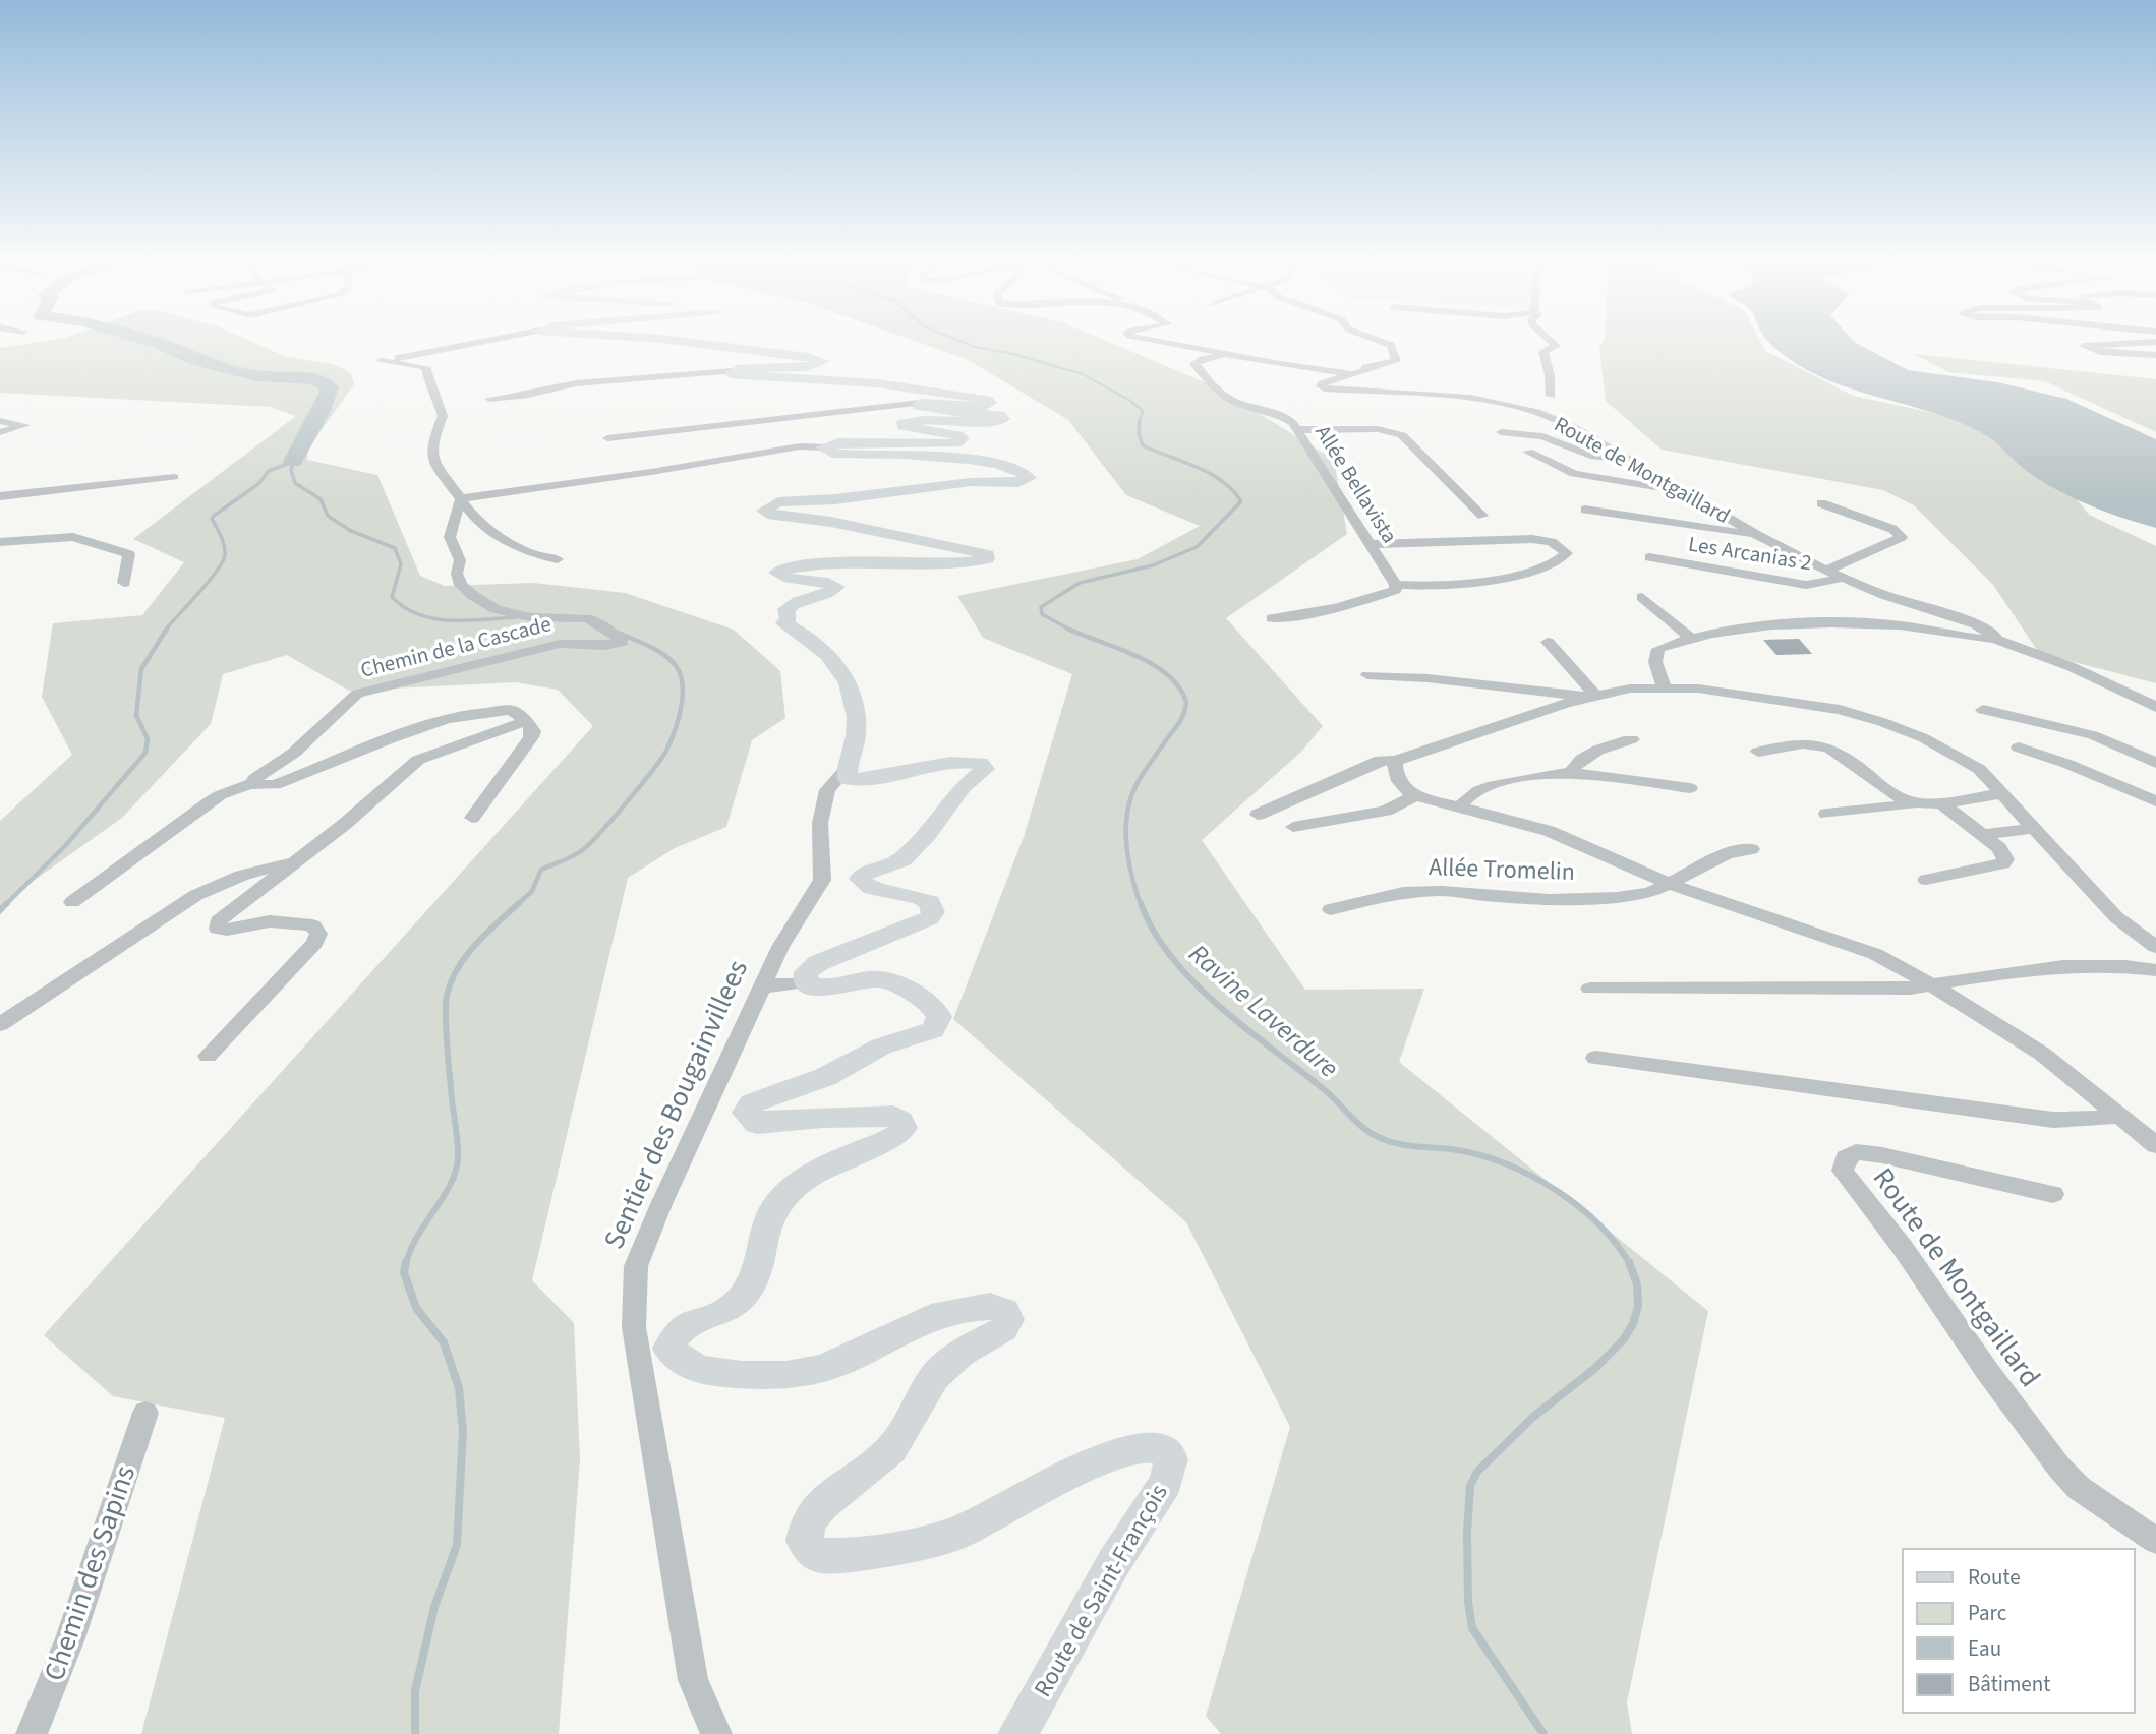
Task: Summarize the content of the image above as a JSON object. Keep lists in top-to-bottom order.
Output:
{
  "streets": {
    "main road": ["Route de Saint-François"],
    "street": [
      "Route de Montgaillard",
      "Allée Bellavista",
      "Les Arcanias 2",
      "Chemin de la Cascade",
      "Allée Tromelin",
      "Sentier des Bougainvillees",
      "Chemin des Sapins"
    ]
  },
  "crossings": [
    ["Route de Montgaillard", "Les Arcanias 2"]
  ],
  "water": ["Ravine Laverdure"],
  "legend": [
    "Route",
    "Parc",
    "Eau",
    "Bâtiment"
  ]
}
